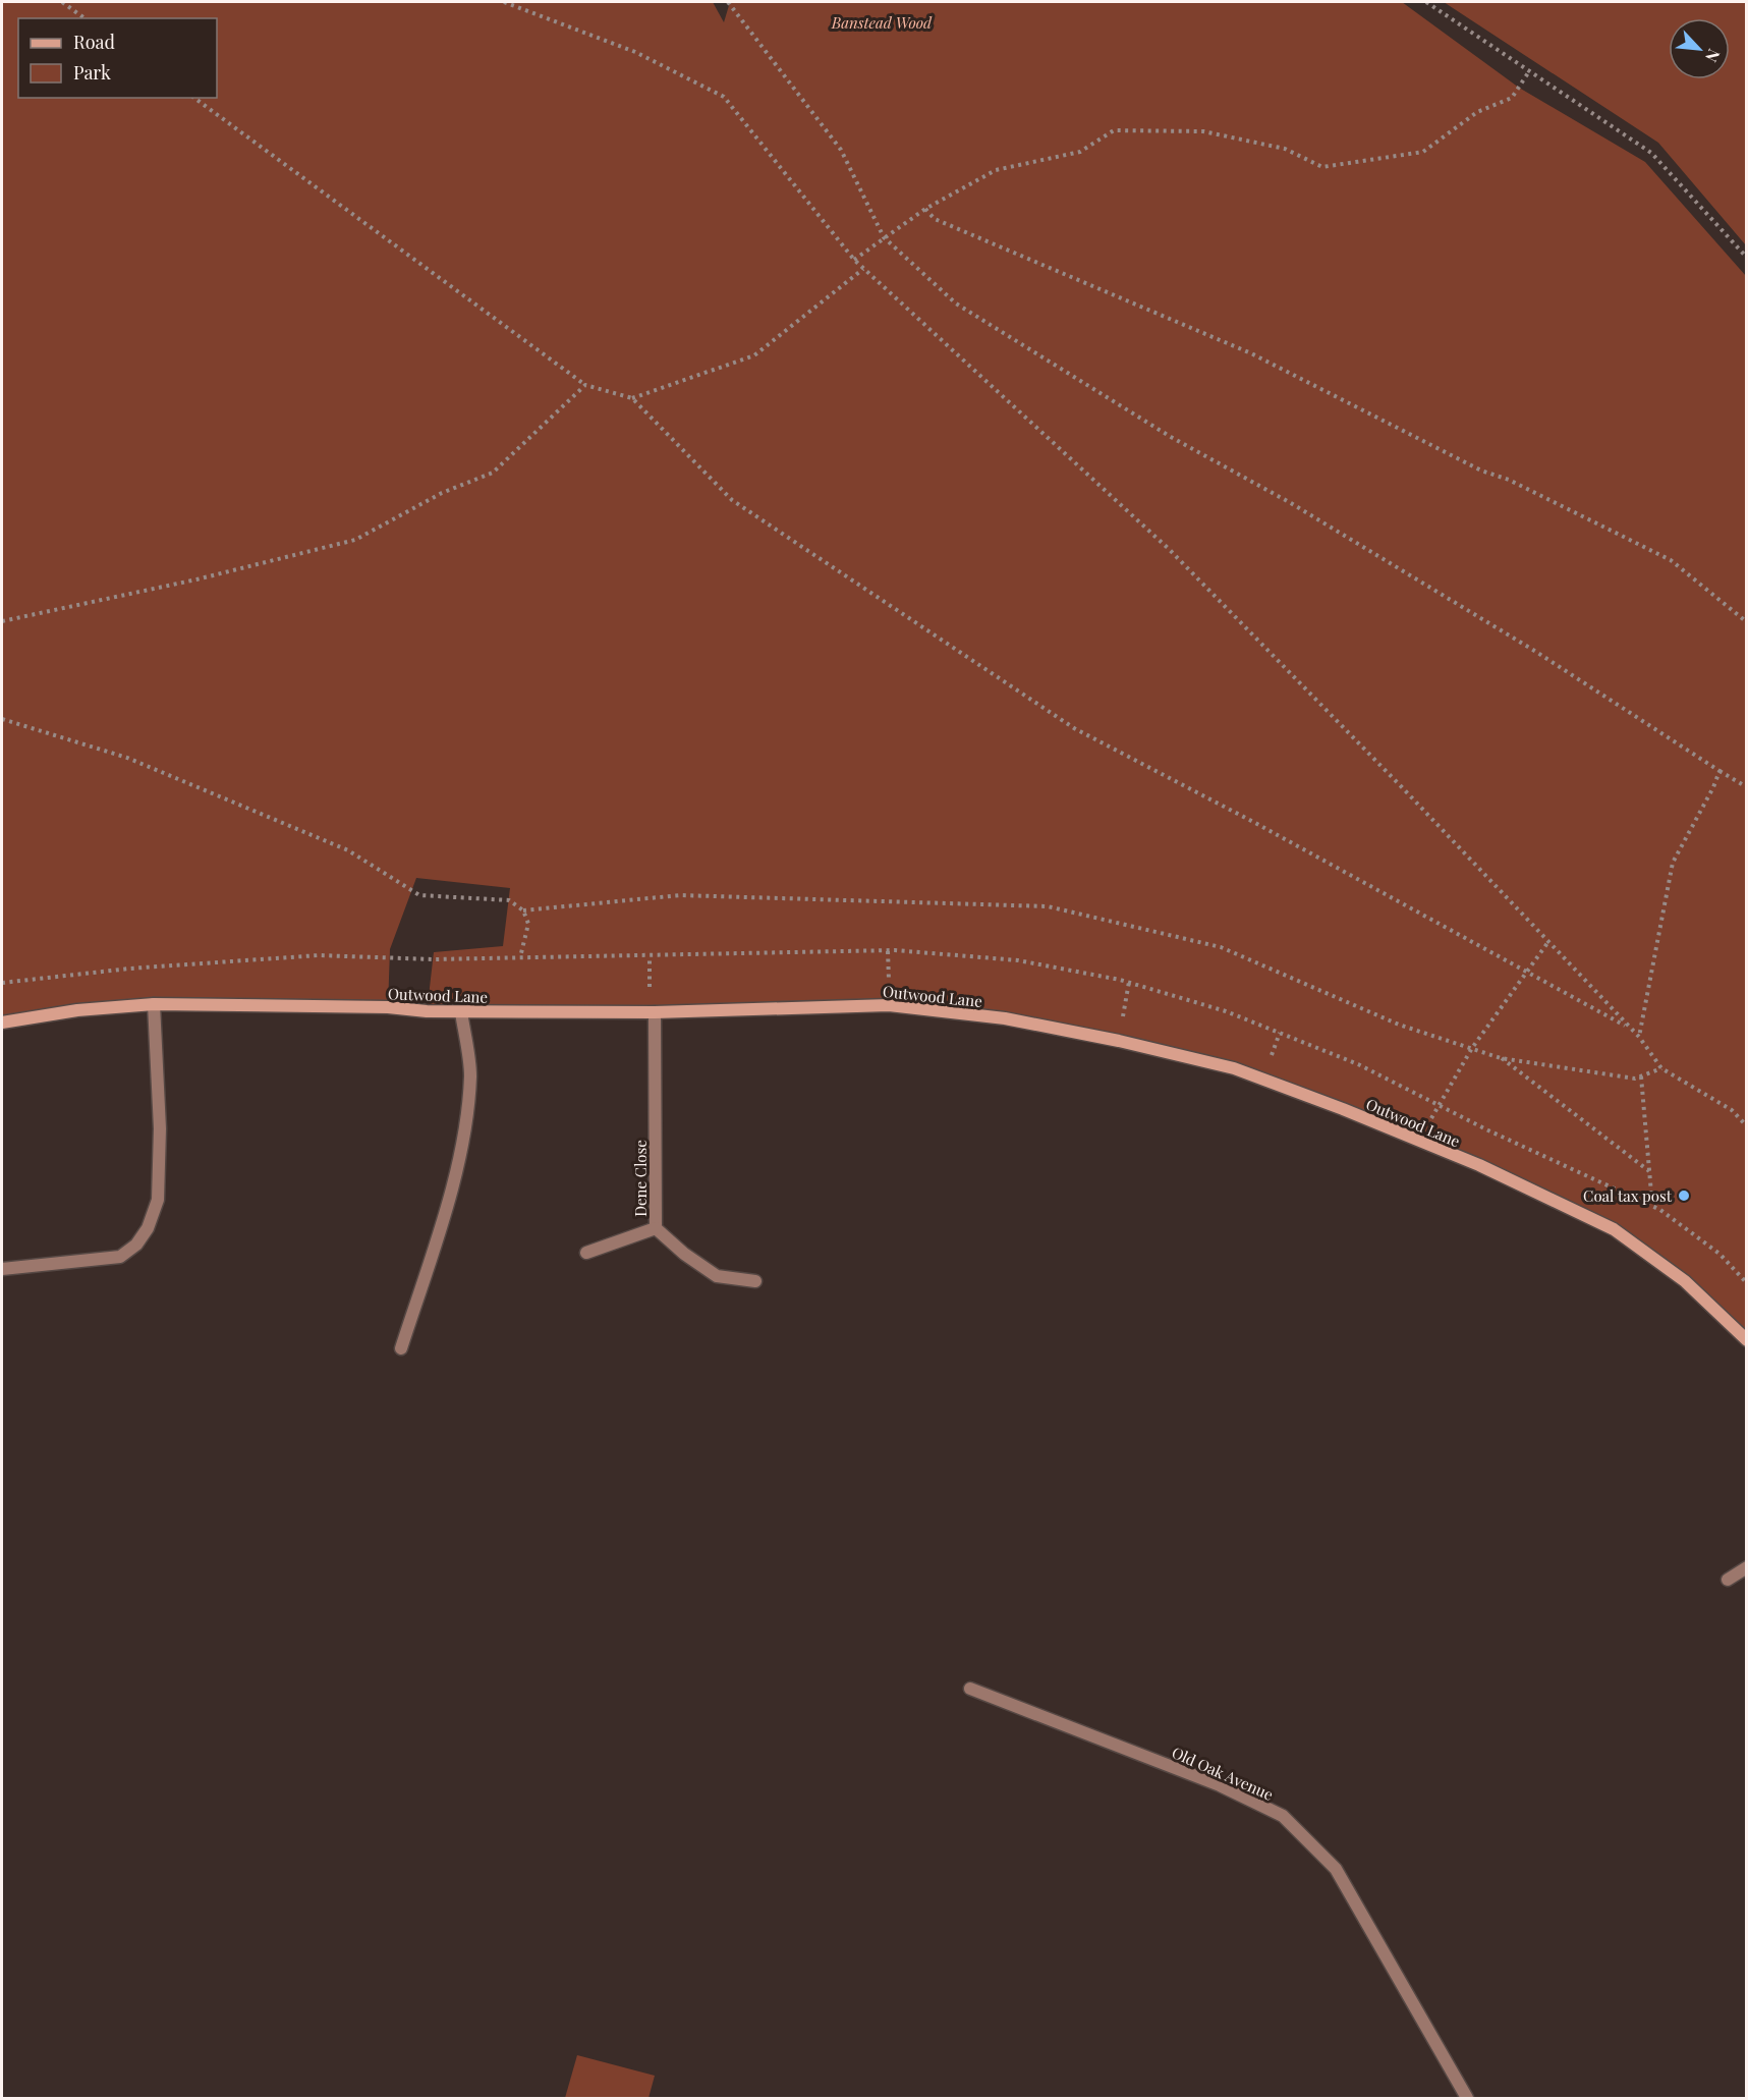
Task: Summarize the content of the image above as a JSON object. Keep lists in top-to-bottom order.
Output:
{
  "streets": {
    "main road": ["Outwood Lane"],
    "street": ["Dene Close", "Old Oak Avenue"]
  },
  "crossings": [
    ["Outwood Lane", "Dene Close"]
  ],
  "parks": ["Banstead Wood"],
  "places": ["Coal tax post"],
  "legend": ["Road", "Park"],
  "north": "bottom right"
}
